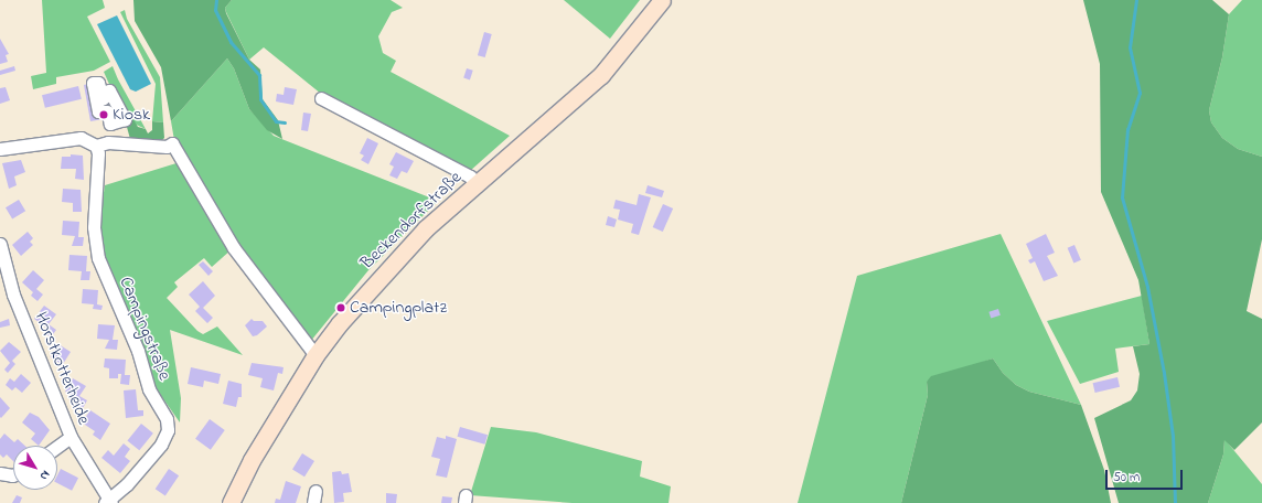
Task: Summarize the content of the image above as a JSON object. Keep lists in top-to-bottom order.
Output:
{
  "streets": {
    "street": ["Beckendorfstraße", "Campingstraße", "Horstkotterheide"]
  },
  "crossings": [
    ["Campingstraße", "Horstkotterheide"]
  ],
  "places": ["Kiosk", "Campingplatz"],
  "scale_bar": "50 m",
  "north": "bottom right"
}
